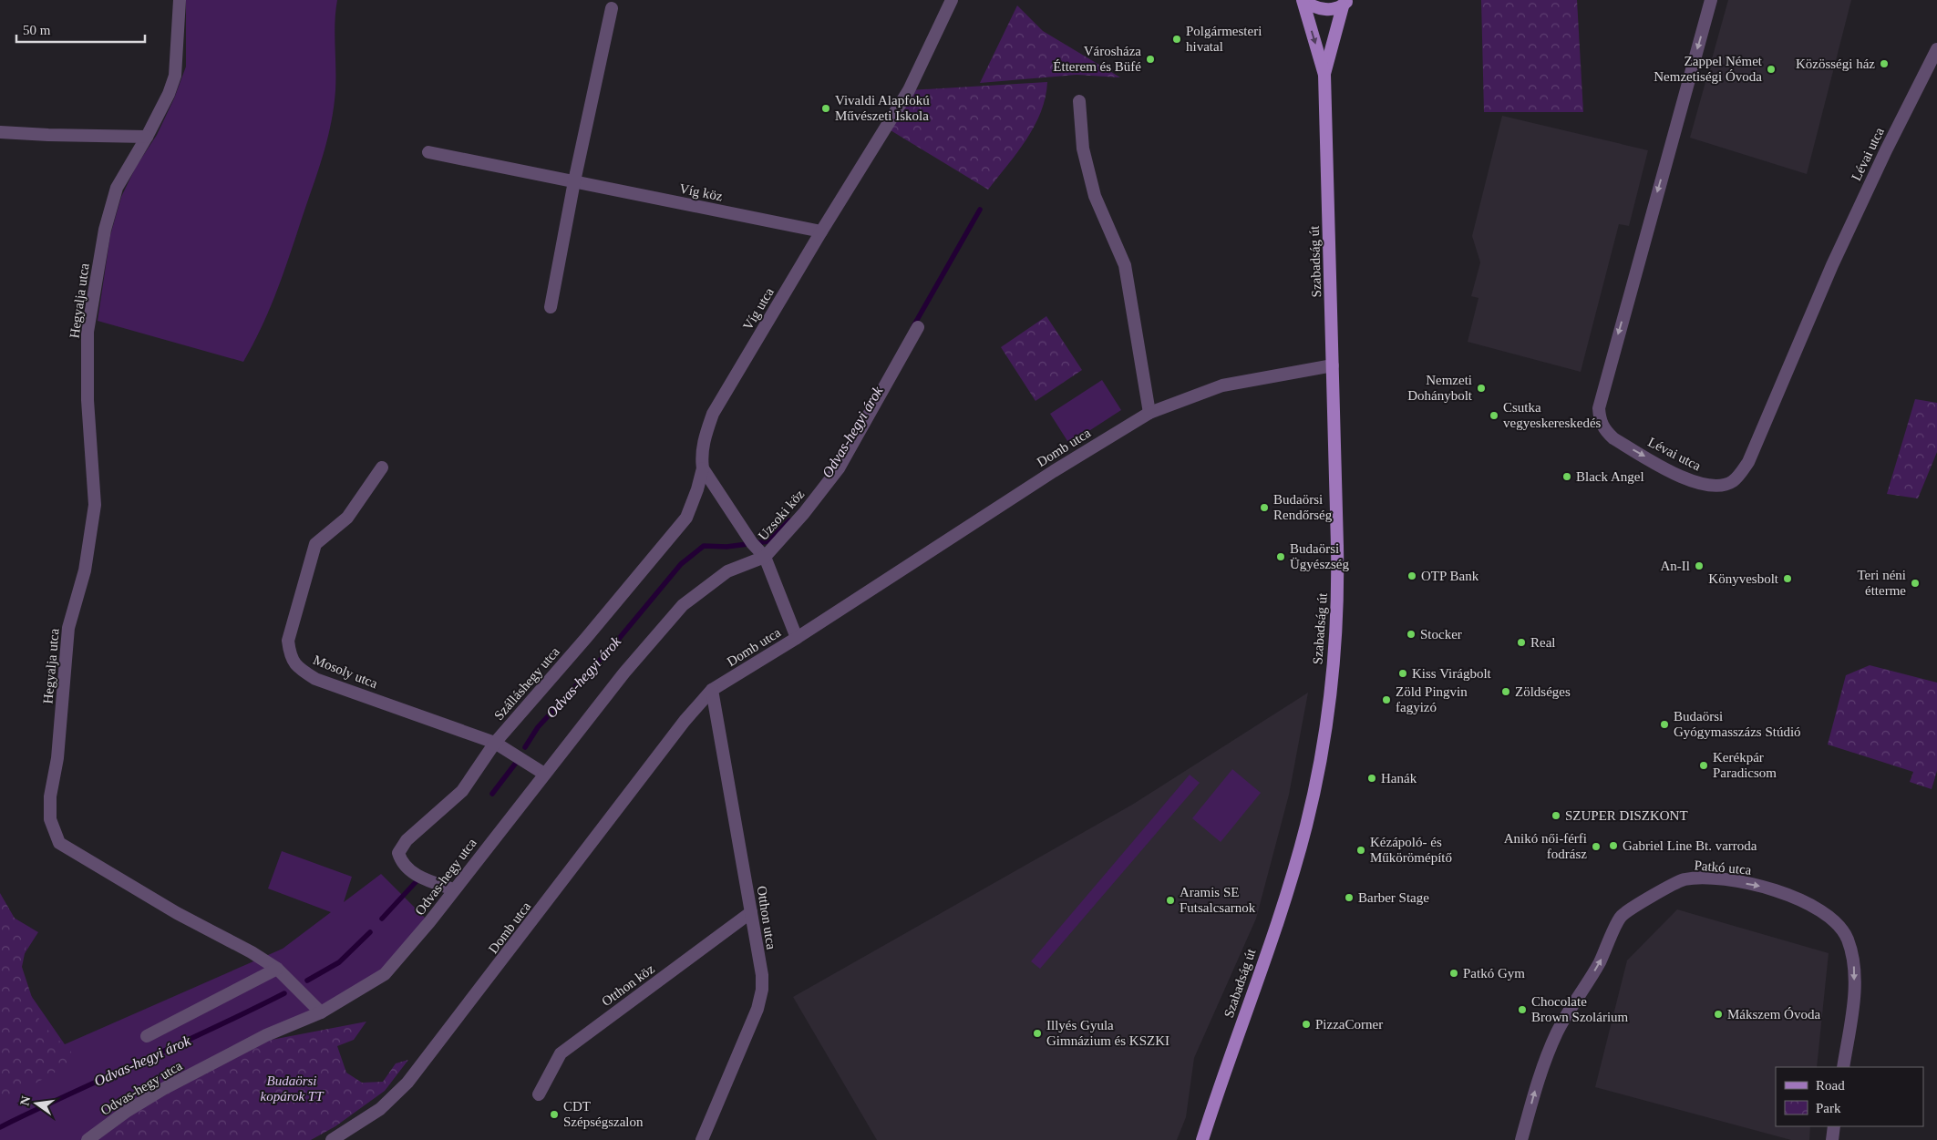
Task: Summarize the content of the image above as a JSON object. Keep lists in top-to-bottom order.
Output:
{
  "streets": {
    "main road": ["Szabadság út"],
    "street": [
      "Lévai utca",
      "Víg köz",
      "Hegyalja utca",
      "Víg utca",
      "Domb utca",
      "Uzsoki köz",
      "Mosoly utca",
      "Szálláshegy utca",
      "Patkó utca",
      "Odvas-hegy utca",
      "Otthon utca",
      "Otthon köz"
    ]
  },
  "crossings": [
    ["Víg köz", "Víg utca"],
    ["Szabadság út", "Domb utca"],
    ["Hegyalja utca", "Odvas-hegy utca"],
    ["Víg utca", "Szálláshegy utca"],
    ["Domb utca", "Otthon utca"],
    ["Uzsoki köz", "Odvas-hegy utca"],
    ["Mosoly utca", "Szálláshegy utca"],
    ["Mosoly utca", "Odvas-hegy utca"],
    ["Szálláshegy utca", "Odvas-hegy utca"],
    ["Otthon utca", "Otthon köz"]
  ],
  "water": ["Odvas-hegyi árok"],
  "parks": ["Budaörsi kopárok TT"],
  "places": [
    "Polgármesteri hivatal",
    "Városháza Étterem és Büfé",
    "Közösségi ház",
    "Zappel Német Nemzetiségi Óvoda",
    "Vivaldi Alapfokú Művészeti Iskola",
    "Nemzeti Dohánybolt",
    "Csutka vegyeskereskedés",
    "Black Angel",
    "Budaörsi Rendőrség",
    "Budaörsi Ügyészség",
    "An-Il",
    "OTP Bank",
    "Könyvesbolt",
    "Teri néni étterme",
    "Stocker",
    "Real",
    "Kiss Virágbolt",
    "Zöldséges",
    "Zöld Pingvin fagyizó",
    "Budaörsi Gyógymasszázs Stúdió",
    "Kerékpár Paradicsom",
    "Hanák",
    "SZUPER DISZKONT",
    "Gabriel Line Bt. varroda",
    "Anikó női-férfi fodrász",
    "Kézápoló- és Műkörömépítő",
    "Barber Stage",
    "Aramis SE Futsalcsarnok",
    "Patkó Gym",
    "Chocolate Brown Szolárium",
    "Mákszem Óvoda",
    "PizzaCorner",
    "Illyés Gyula Gimnázium és KSZKI",
    "CDT Szépségszalon"
  ],
  "legend": ["Road", "Park"],
  "scale_bar": "50 m",
  "north": "left"
}
